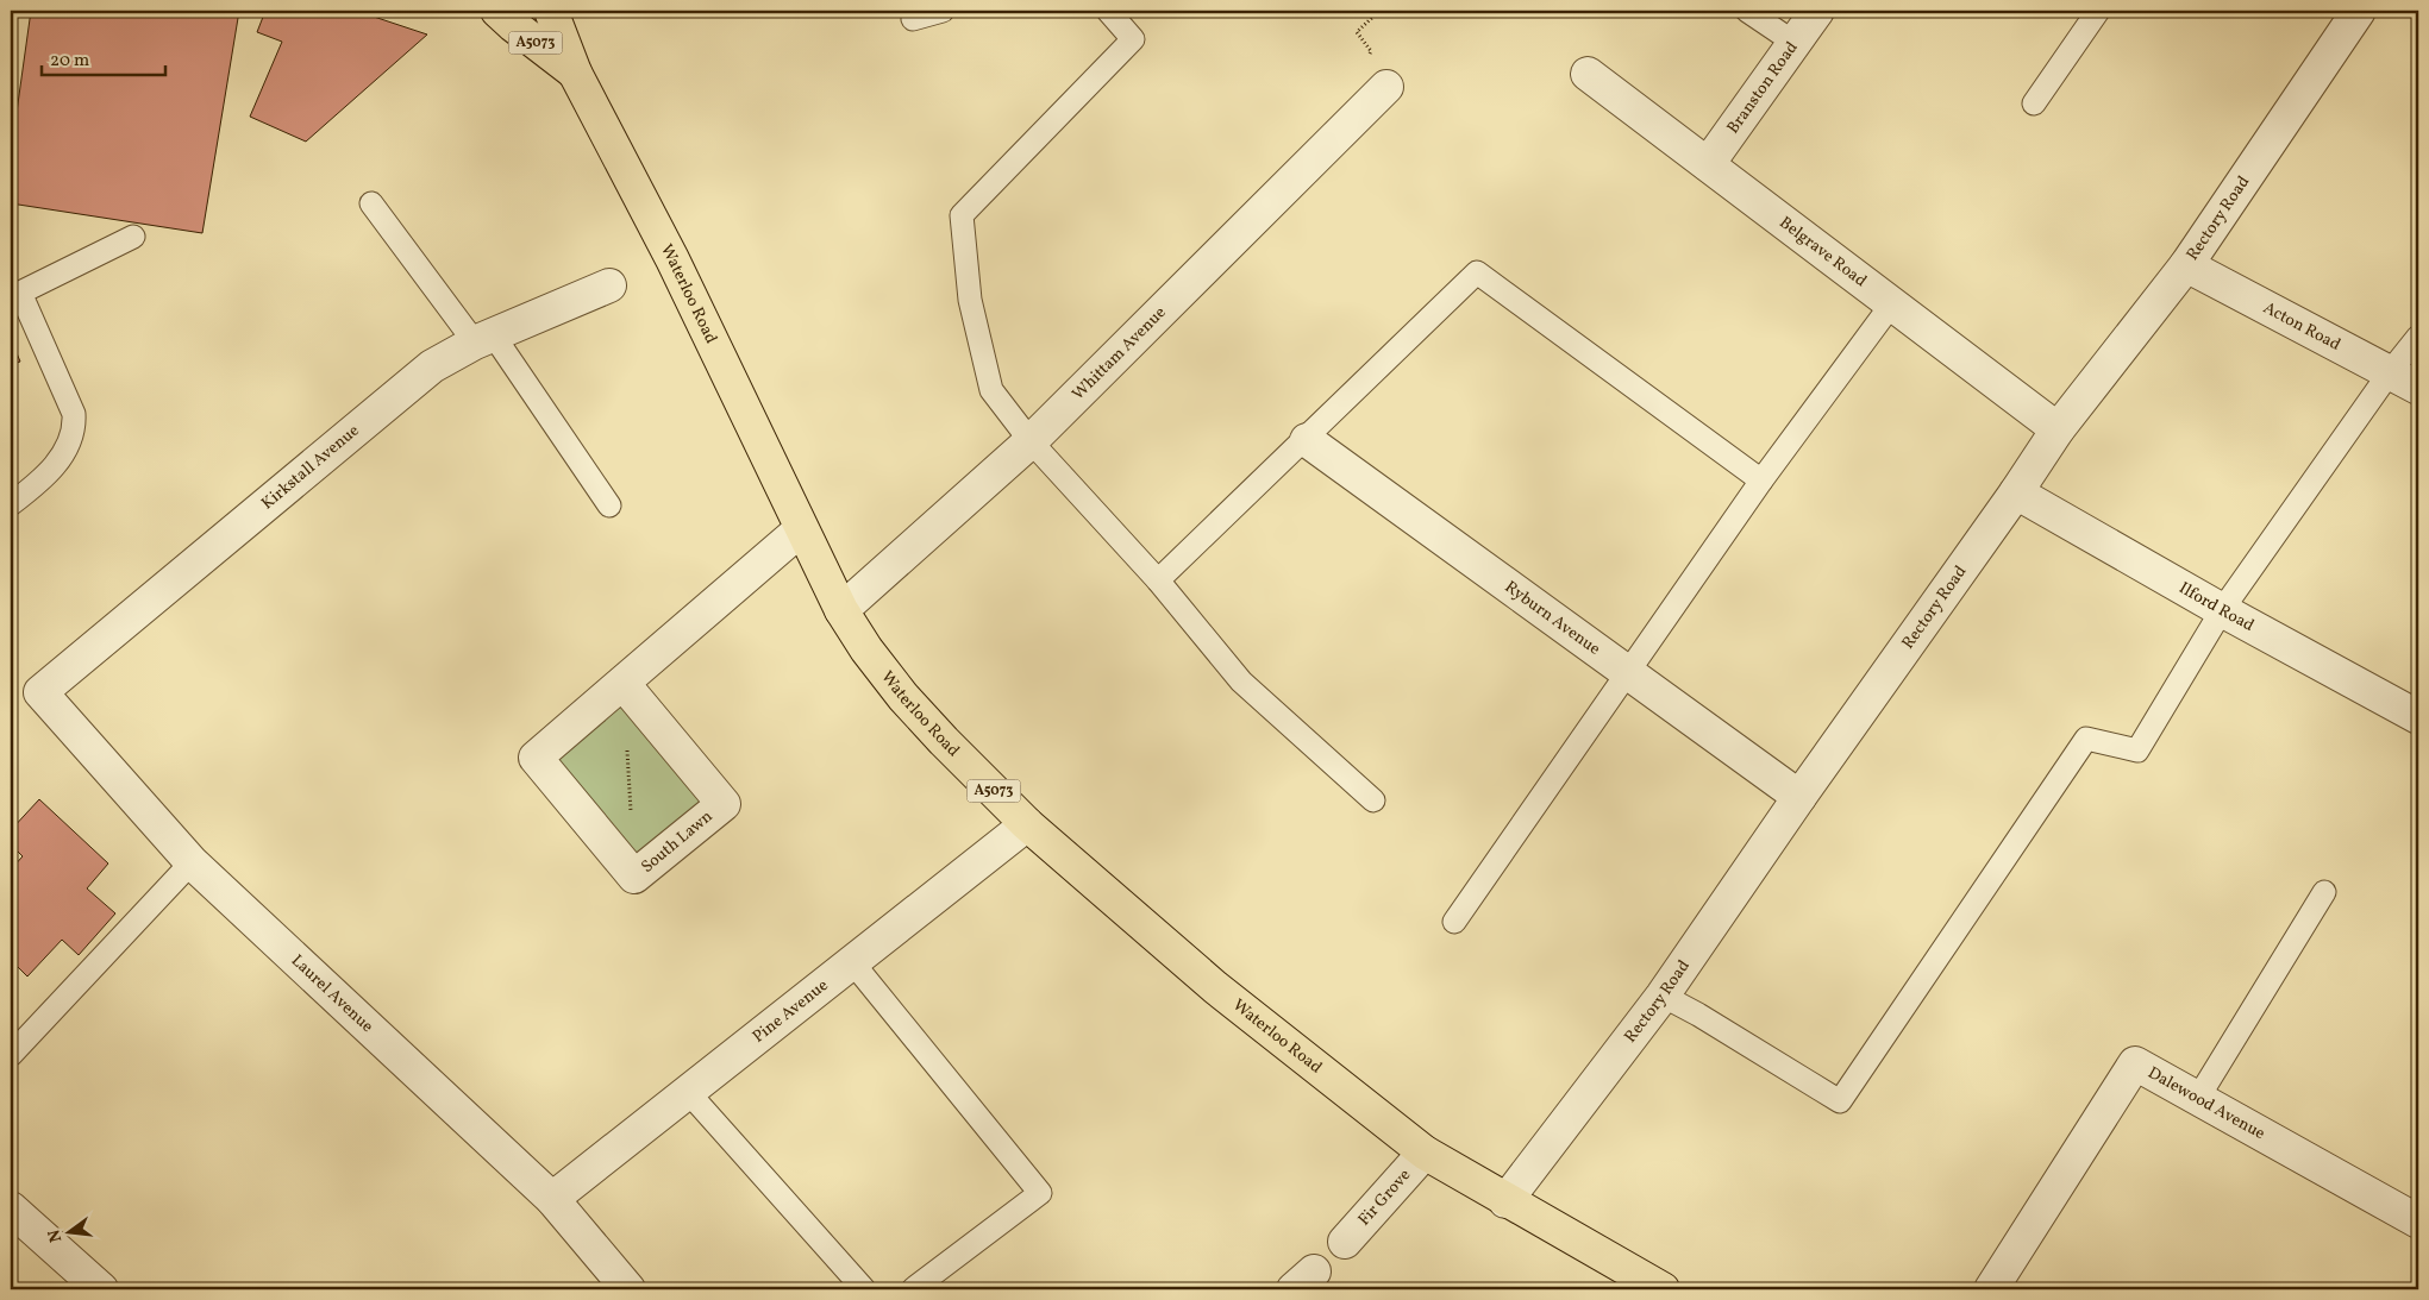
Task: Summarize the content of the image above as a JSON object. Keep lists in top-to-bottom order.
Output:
{
  "streets": {
    "highway": ["A5073", "Waterloo Road"],
    "street": [
      "Branston Road",
      "Rectory Road",
      "Belgrave Road",
      "Acton Road",
      "Whittam Avenue",
      "Kirkstall Avenue",
      "Ilford Road",
      "Ryburn Avenue",
      "South Lawn",
      "Laurel Avenue",
      "Pine Avenue",
      "Dalewood Avenue",
      "Fir Grove"
    ]
  },
  "crossings": [
    ["Branston Road", "Belgrave Road"],
    ["Rectory Road", "Belgrave Road"],
    ["Rectory Road", "Waterloo Road"],
    ["Rectory Road", "Acton Road"],
    ["Rectory Road", "Ilford Road"],
    ["Rectory Road", "Ryburn Avenue"],
    ["Waterloo Road", "Whittam Avenue"],
    ["Waterloo Road", "South Lawn"],
    ["Waterloo Road", "Pine Avenue"],
    ["Waterloo Road", "Fir Grove"],
    ["Kirkstall Avenue", "Laurel Avenue"],
    ["Laurel Avenue", "Pine Avenue"]
  ],
  "scale_bar": "20 m",
  "north": "left"
}
